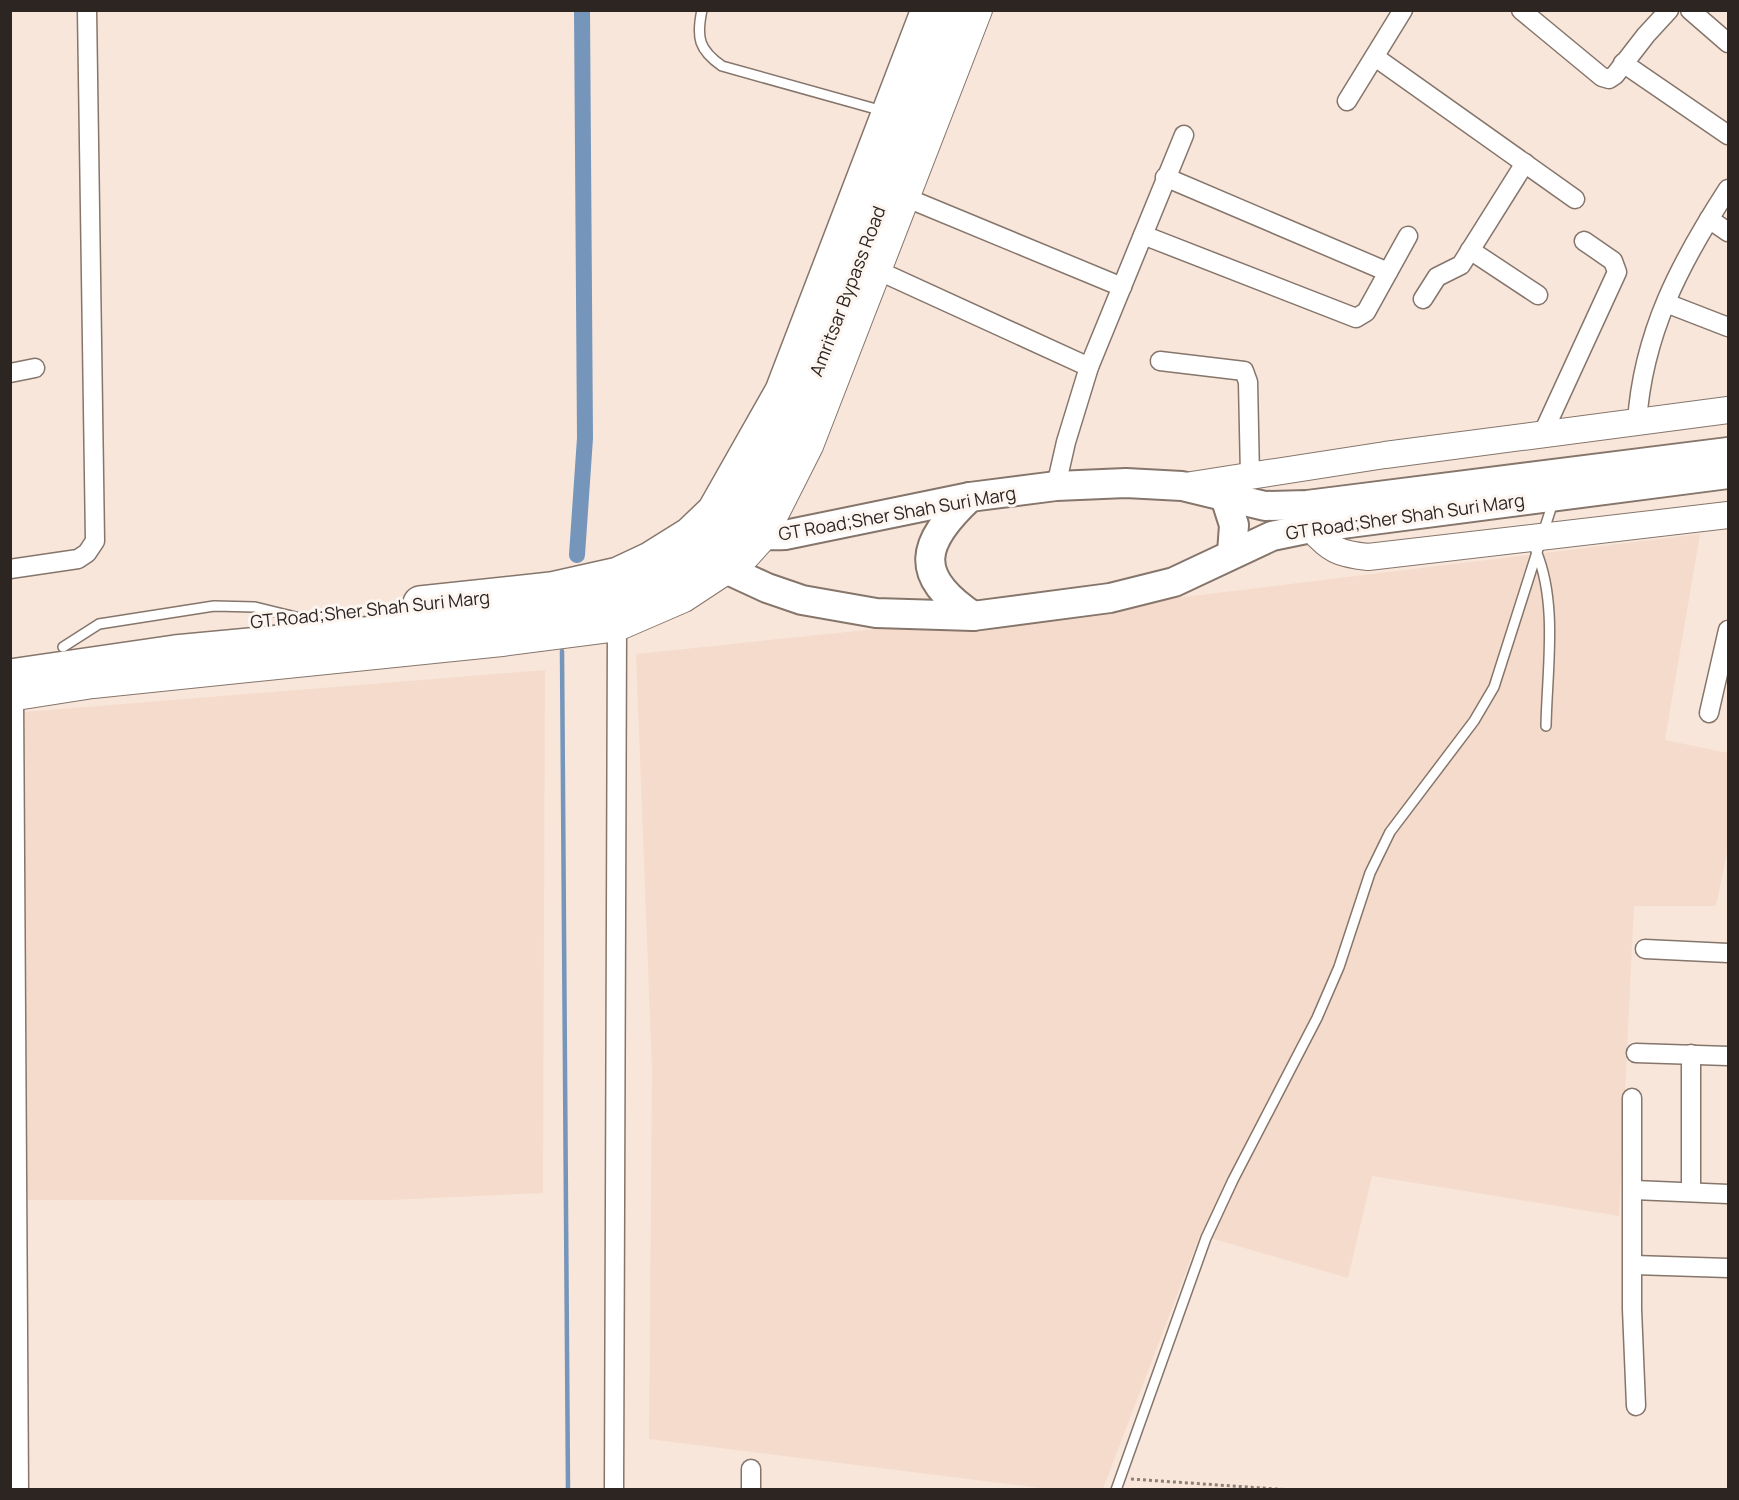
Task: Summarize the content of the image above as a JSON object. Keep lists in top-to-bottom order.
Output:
{
  "streets": {
    "highway": ["Amritsar Bypass Road", "GT Road;Sher Shah Suri Marg"]
  },
  "crossings": [
    ["Amritsar Bypass Road", "GT Road;Sher Shah Suri Marg"]
  ]
}
